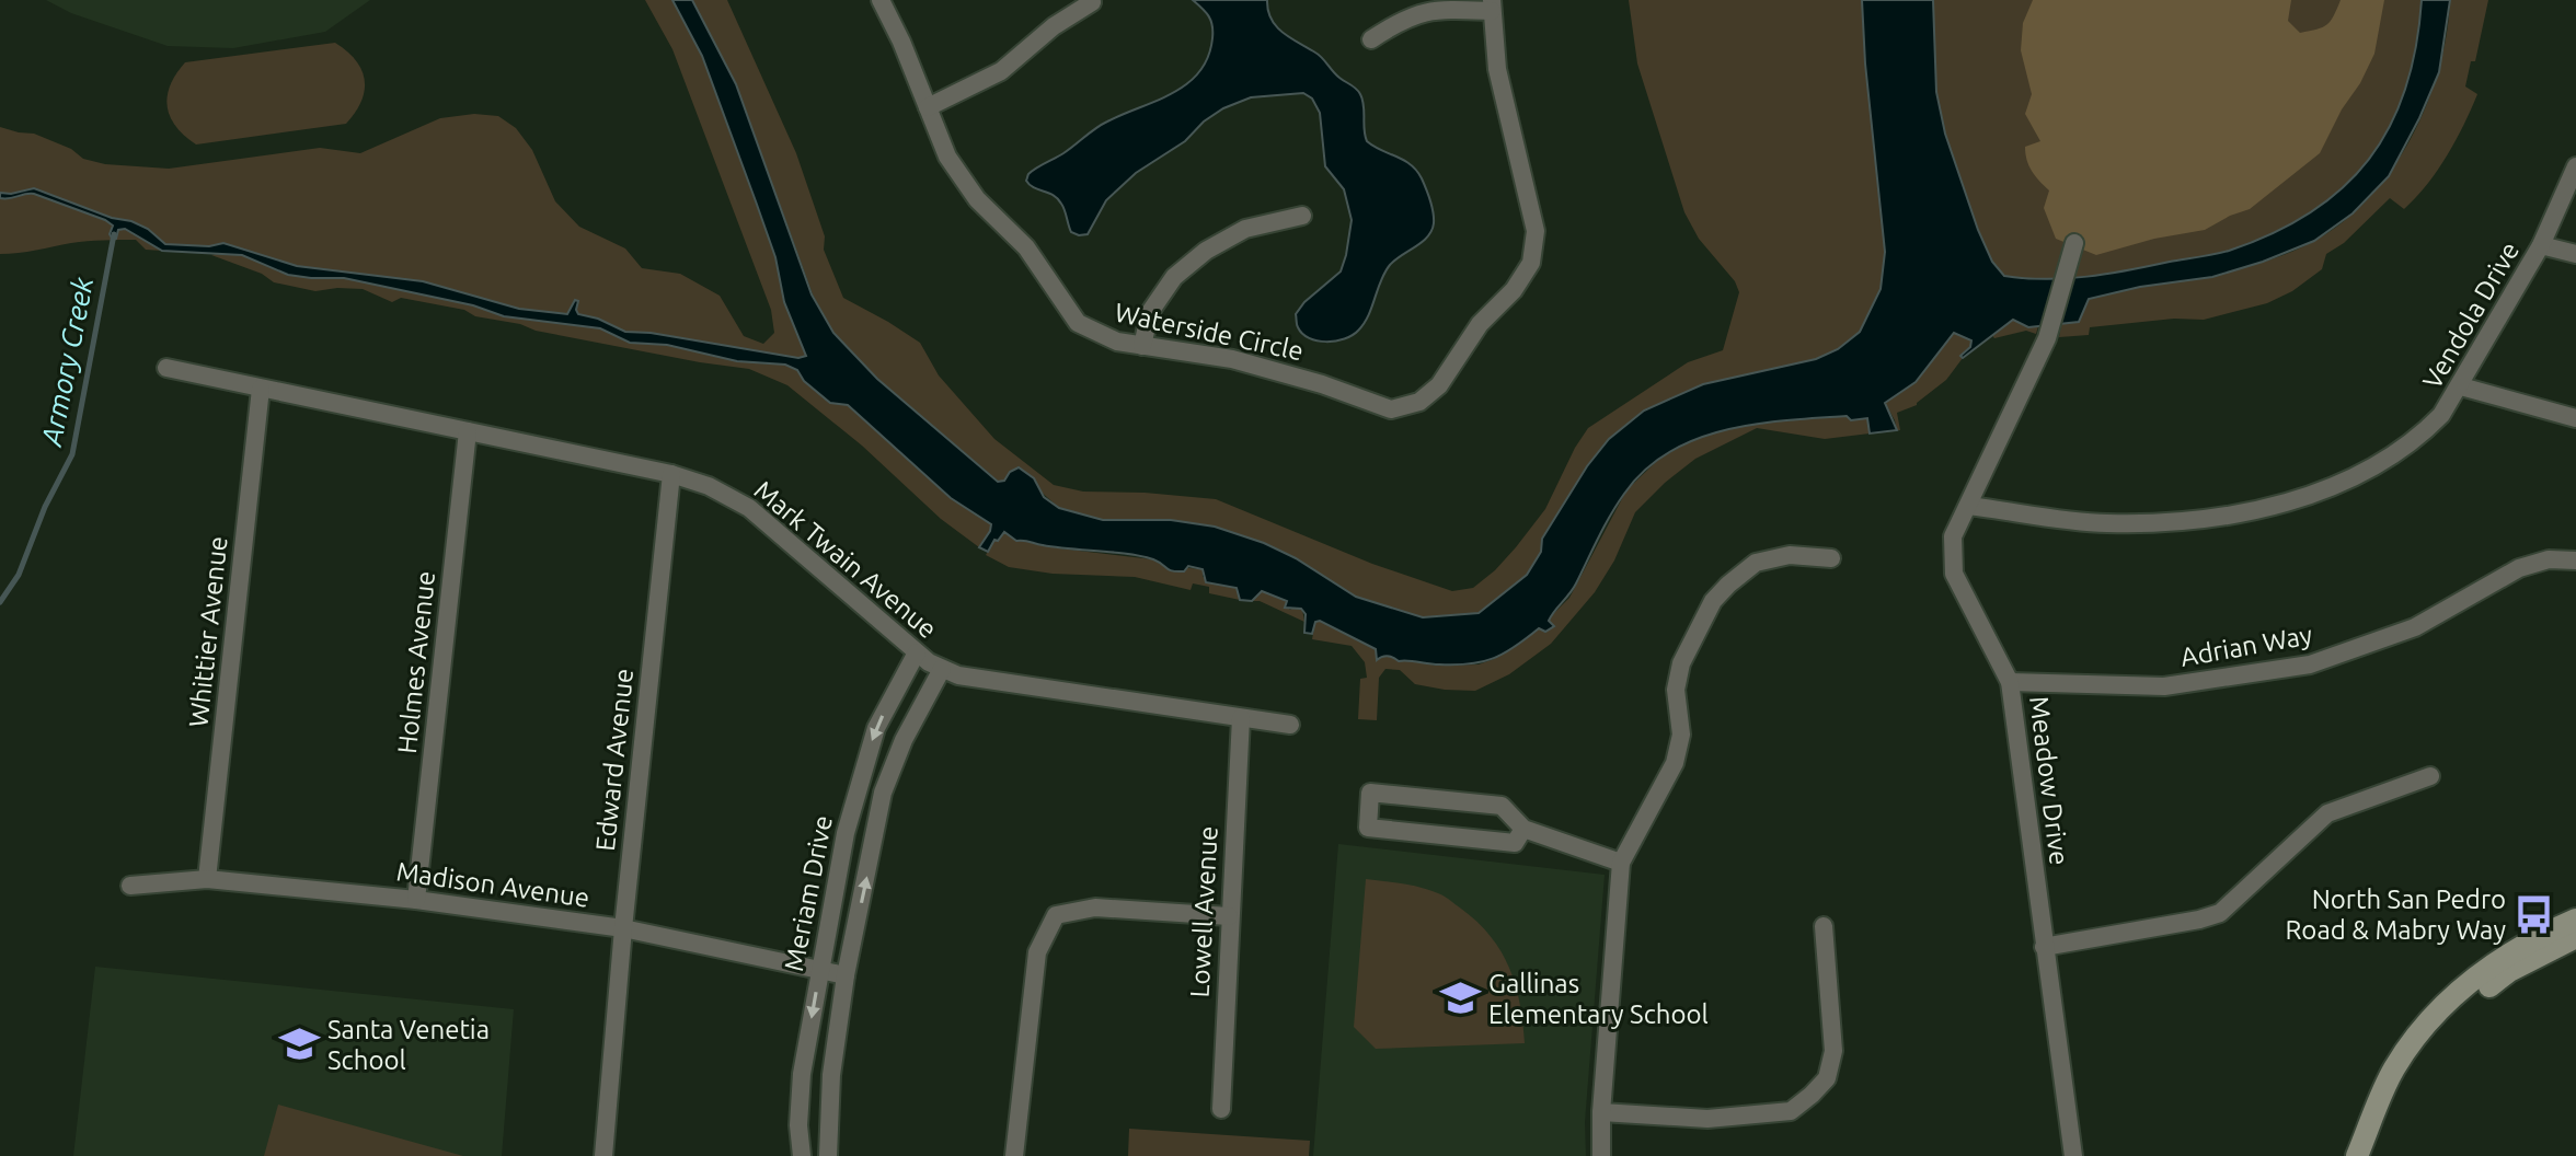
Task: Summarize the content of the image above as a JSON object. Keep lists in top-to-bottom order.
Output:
{
  "streets": {
    "street": [
      "Vendola Drive",
      "Waterside Circle",
      "Mark Twain Avenue",
      "Whittier Avenue",
      "Adrian Way",
      "Holmes Avenue",
      "Edward Avenue",
      "Meadow Drive",
      "Madison Avenue",
      "Meriam Drive",
      "Lowell Avenue"
    ]
  },
  "crossings": [
    ["Vendola Drive", "Meadow Drive"],
    ["Mark Twain Avenue", "Whittier Avenue"],
    ["Mark Twain Avenue", "Holmes Avenue"],
    ["Mark Twain Avenue", "Edward Avenue"],
    ["Mark Twain Avenue", "Meriam Drive"],
    ["Mark Twain Avenue", "Lowell Avenue"],
    ["Whittier Avenue", "Madison Avenue"],
    ["Adrian Way", "Meadow Drive"],
    ["Holmes Avenue", "Madison Avenue"],
    ["Edward Avenue", "Madison Avenue"],
    ["Madison Avenue", "Meriam Drive"]
  ],
  "water": ["Armory Creek"],
  "places": {
    "bus stop": ["North San Pedro Road & Mabry Way"],
    "school or university": ["Gallinas Elementary School", "Santa Venetia School"]
  }
}
